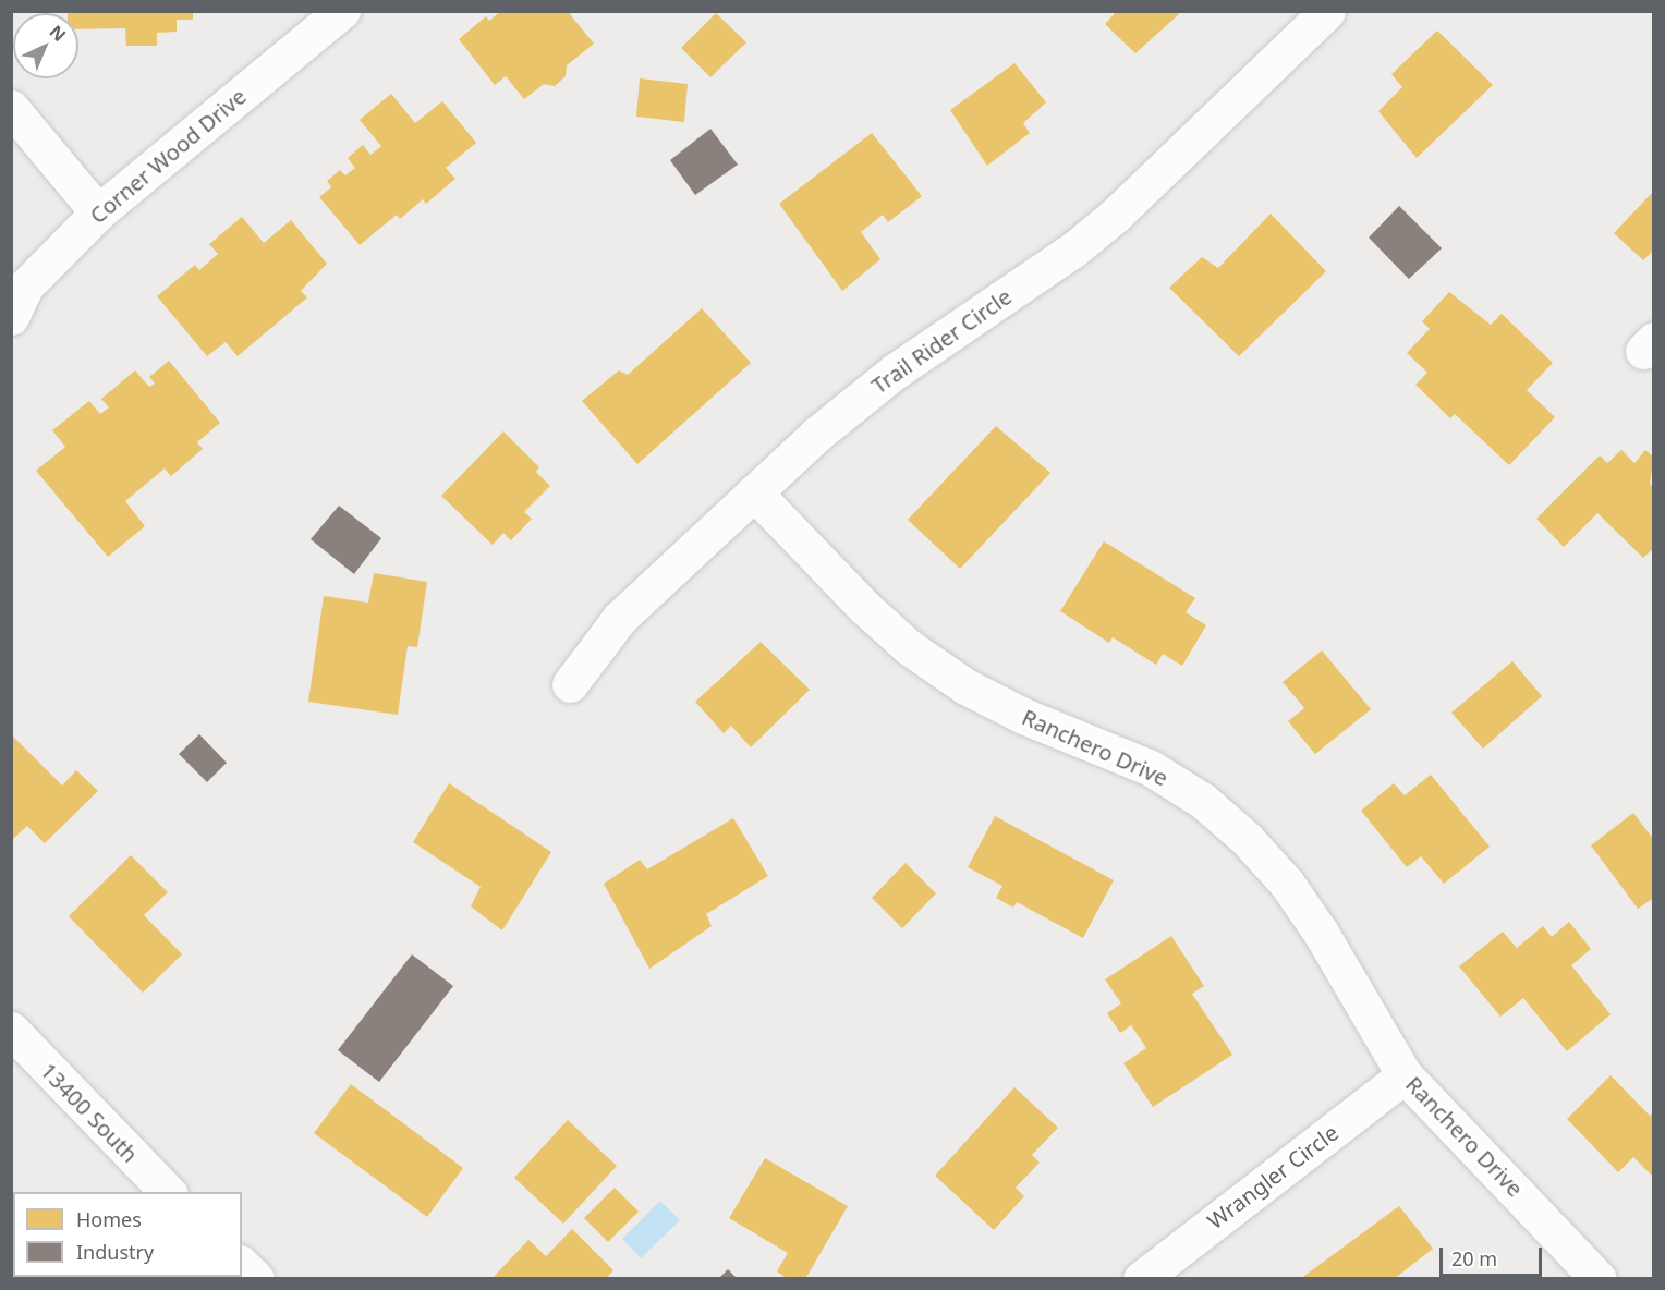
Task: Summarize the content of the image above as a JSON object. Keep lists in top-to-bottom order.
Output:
{
  "streets": {
    "street": [
      "Corner Wood Drive",
      "Trail Rider Circle",
      "Ranchero Drive",
      "13400 South",
      "Wrangler Circle"
    ]
  },
  "crossings": [
    ["Trail Rider Circle", "Ranchero Drive"],
    ["Ranchero Drive", "Wrangler Circle"]
  ],
  "legend": ["Homes", "Industry"],
  "scale_bar": "20 m",
  "north": "top right"
}
